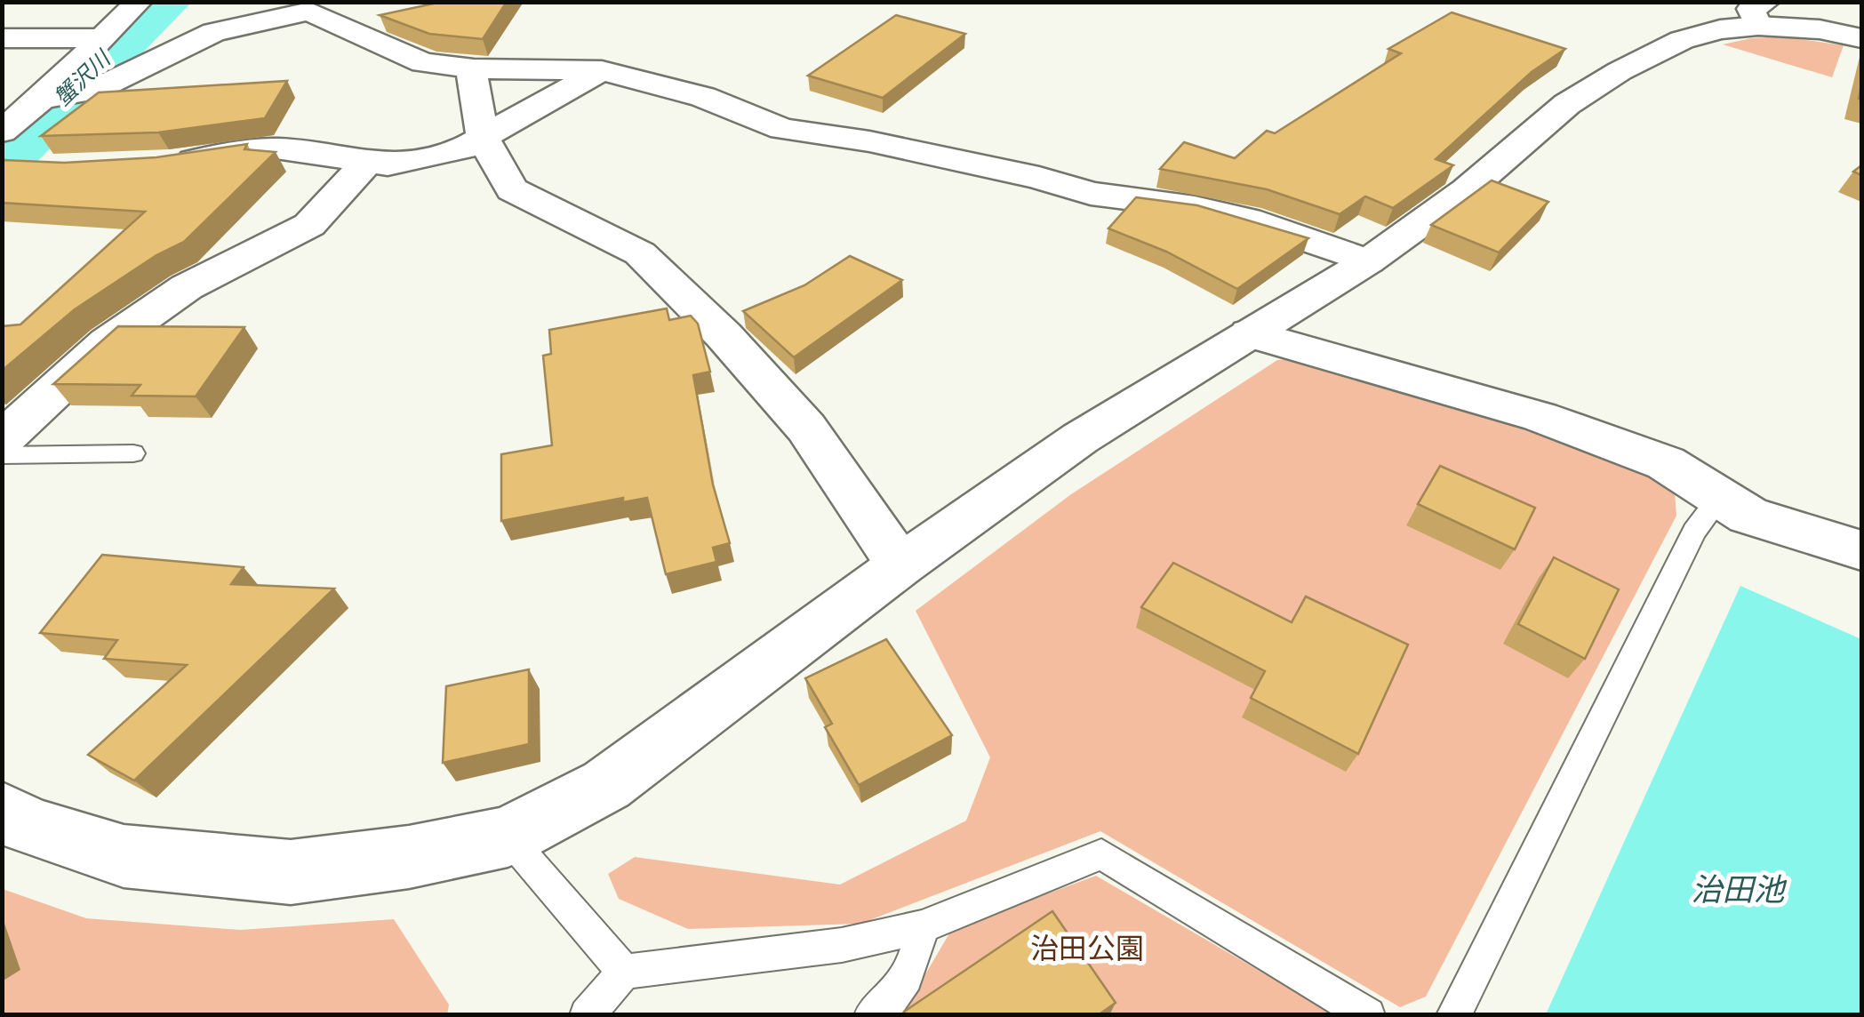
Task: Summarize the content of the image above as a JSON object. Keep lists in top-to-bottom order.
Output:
{
  "water": ["蟹沢川", "治田池"],
  "parks": ["治田公園"]
}
